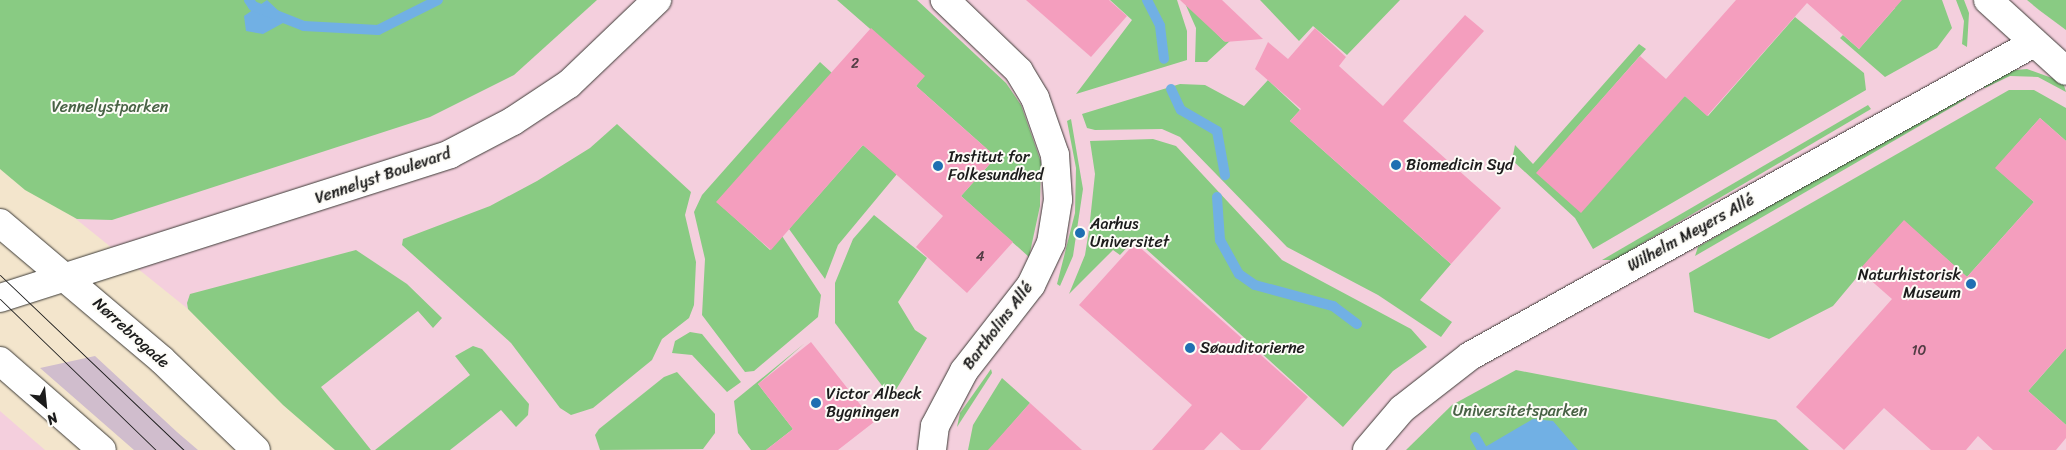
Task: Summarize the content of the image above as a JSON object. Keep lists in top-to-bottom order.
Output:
{
  "streets": {
    "street": [
      "Vennelyst Boulevard",
      "Wilhelm Meyers Allé",
      "Bartholins Allé",
      "Nørrebrogade"
    ]
  },
  "crossings": [
    ["Vennelyst Boulevard", "Nørrebrogade"]
  ],
  "parks": ["Vennelystparken", "Universitetsparken"],
  "places": [
    "Biomedicin Syd",
    "Institut for Folkesundhed",
    "Aarhus Universitet",
    "Naturhistorisk Museum",
    "Søauditorierne",
    "Victor Albeck Bygningen"
  ],
  "house_numbers": ["2", "4", "10"],
  "north": "bottom right"
}
